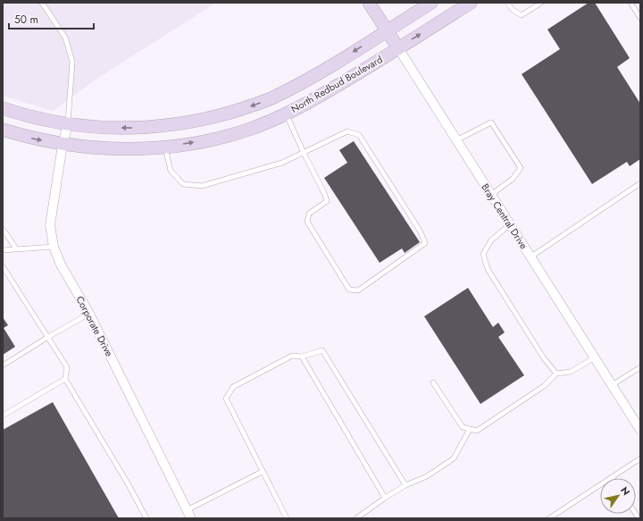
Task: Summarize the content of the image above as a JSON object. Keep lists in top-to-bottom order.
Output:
{
  "streets": {
    "street": ["North Redbud Boulevard", "Bray Central Drive", "Corporate Drive"]
  },
  "crossings": [
    ["North Redbud Boulevard", "Bray Central Drive"],
    ["North Redbud Boulevard", "Corporate Drive"]
  ],
  "scale_bar": "50 m",
  "north": "top right"
}
